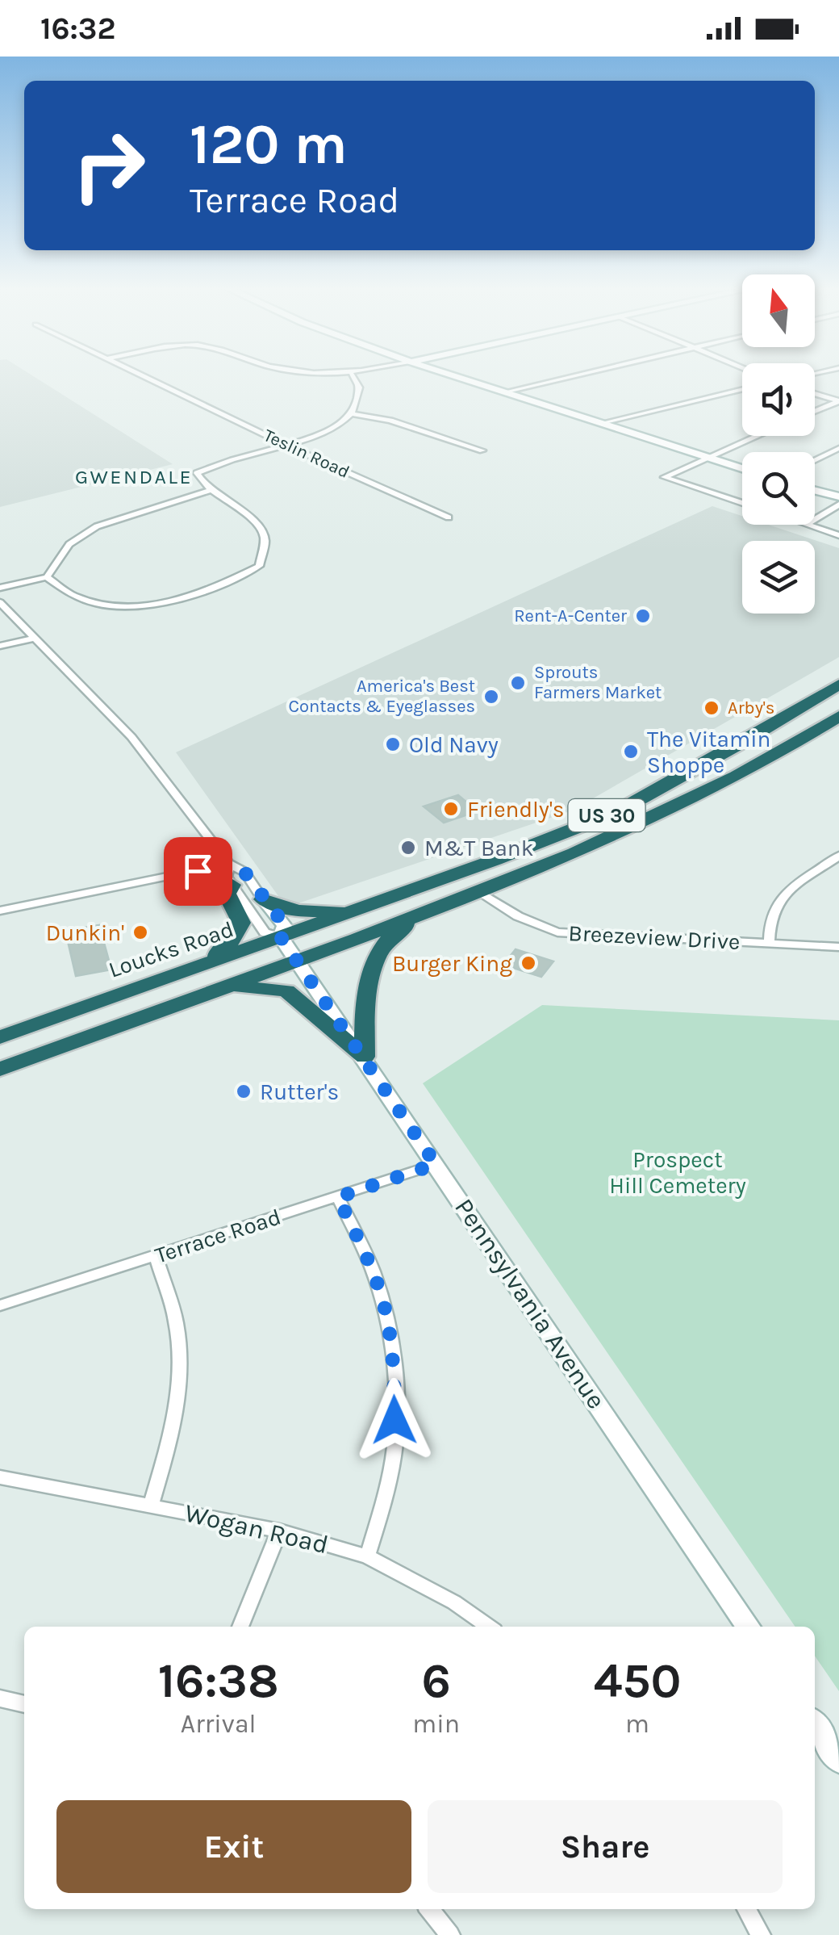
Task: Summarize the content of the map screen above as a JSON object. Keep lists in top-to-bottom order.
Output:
{
  "streets": {
    "highway": ["US 30", "Loucks Road"],
    "street": [
      "Teslin Road",
      "Breezeview Drive",
      "Terrace Road",
      "Pennsylvania Avenue",
      "Wogan Road"
    ]
  },
  "crossings": [
    ["US 30", "Breezeview Drive"],
    ["US 30", "Pennsylvania Avenue"],
    ["Loucks Road", "Pennsylvania Avenue"],
    ["Terrace Road", "Pennsylvania Avenue"]
  ],
  "districts": ["GWENDALE"],
  "parks": ["Prospect Hill Cemetery"],
  "places": [
    "Rent-A-Center",
    "Sprouts Farmers Market",
    "America's Best Contacts & Eyeglasses",
    "Arby's",
    "Old Navy",
    "The Vitamin Shoppe",
    "Friendly's",
    "M&T Bank",
    "Dunkin'",
    "Burger King",
    "Rutter's"
  ],
  "north": "top",
  "page": {
    "status": "16:32",
    "turn": ["120 m", "Terrace Road"],
    "eta": [
      "16:38",
      "Arrival",
      "6",
      "min",
      "450",
      "m"
    ],
    "buttons": ["Exit", "Share"]
  }
}
